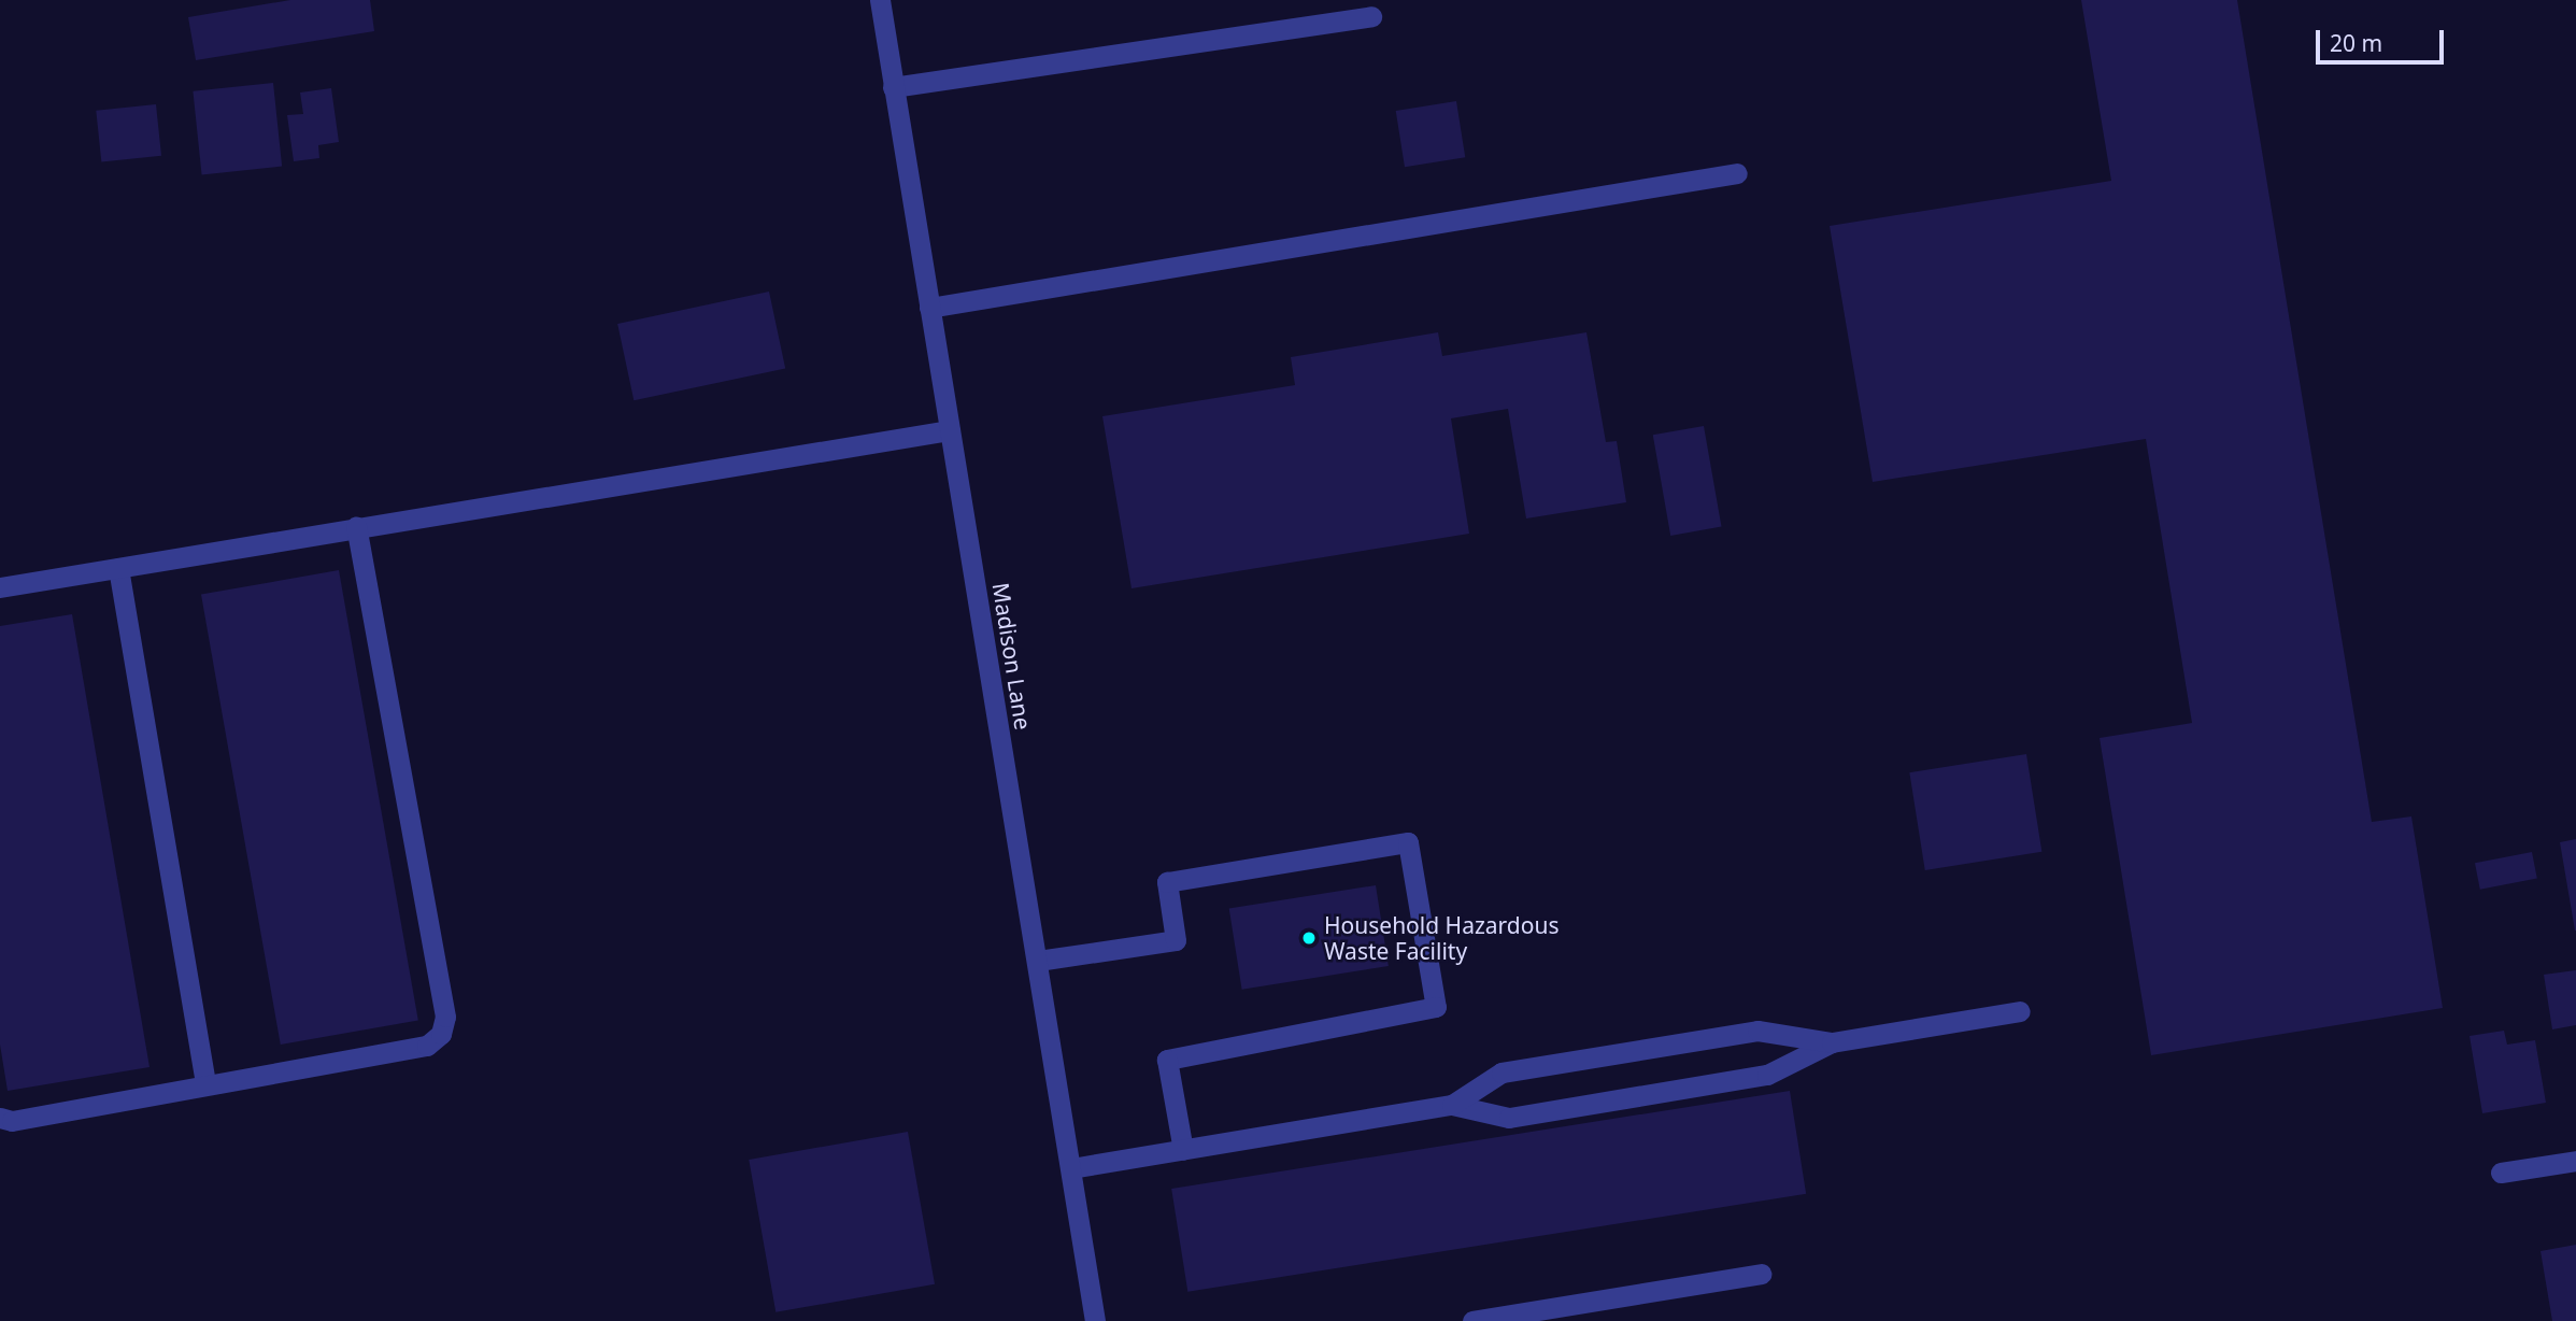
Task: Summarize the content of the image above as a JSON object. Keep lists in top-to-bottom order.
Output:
{
  "streets": {
    "street": ["Madison Lane"]
  },
  "places": ["Household Hazardous Waste Facility"],
  "scale_bar": "20 m"
}
